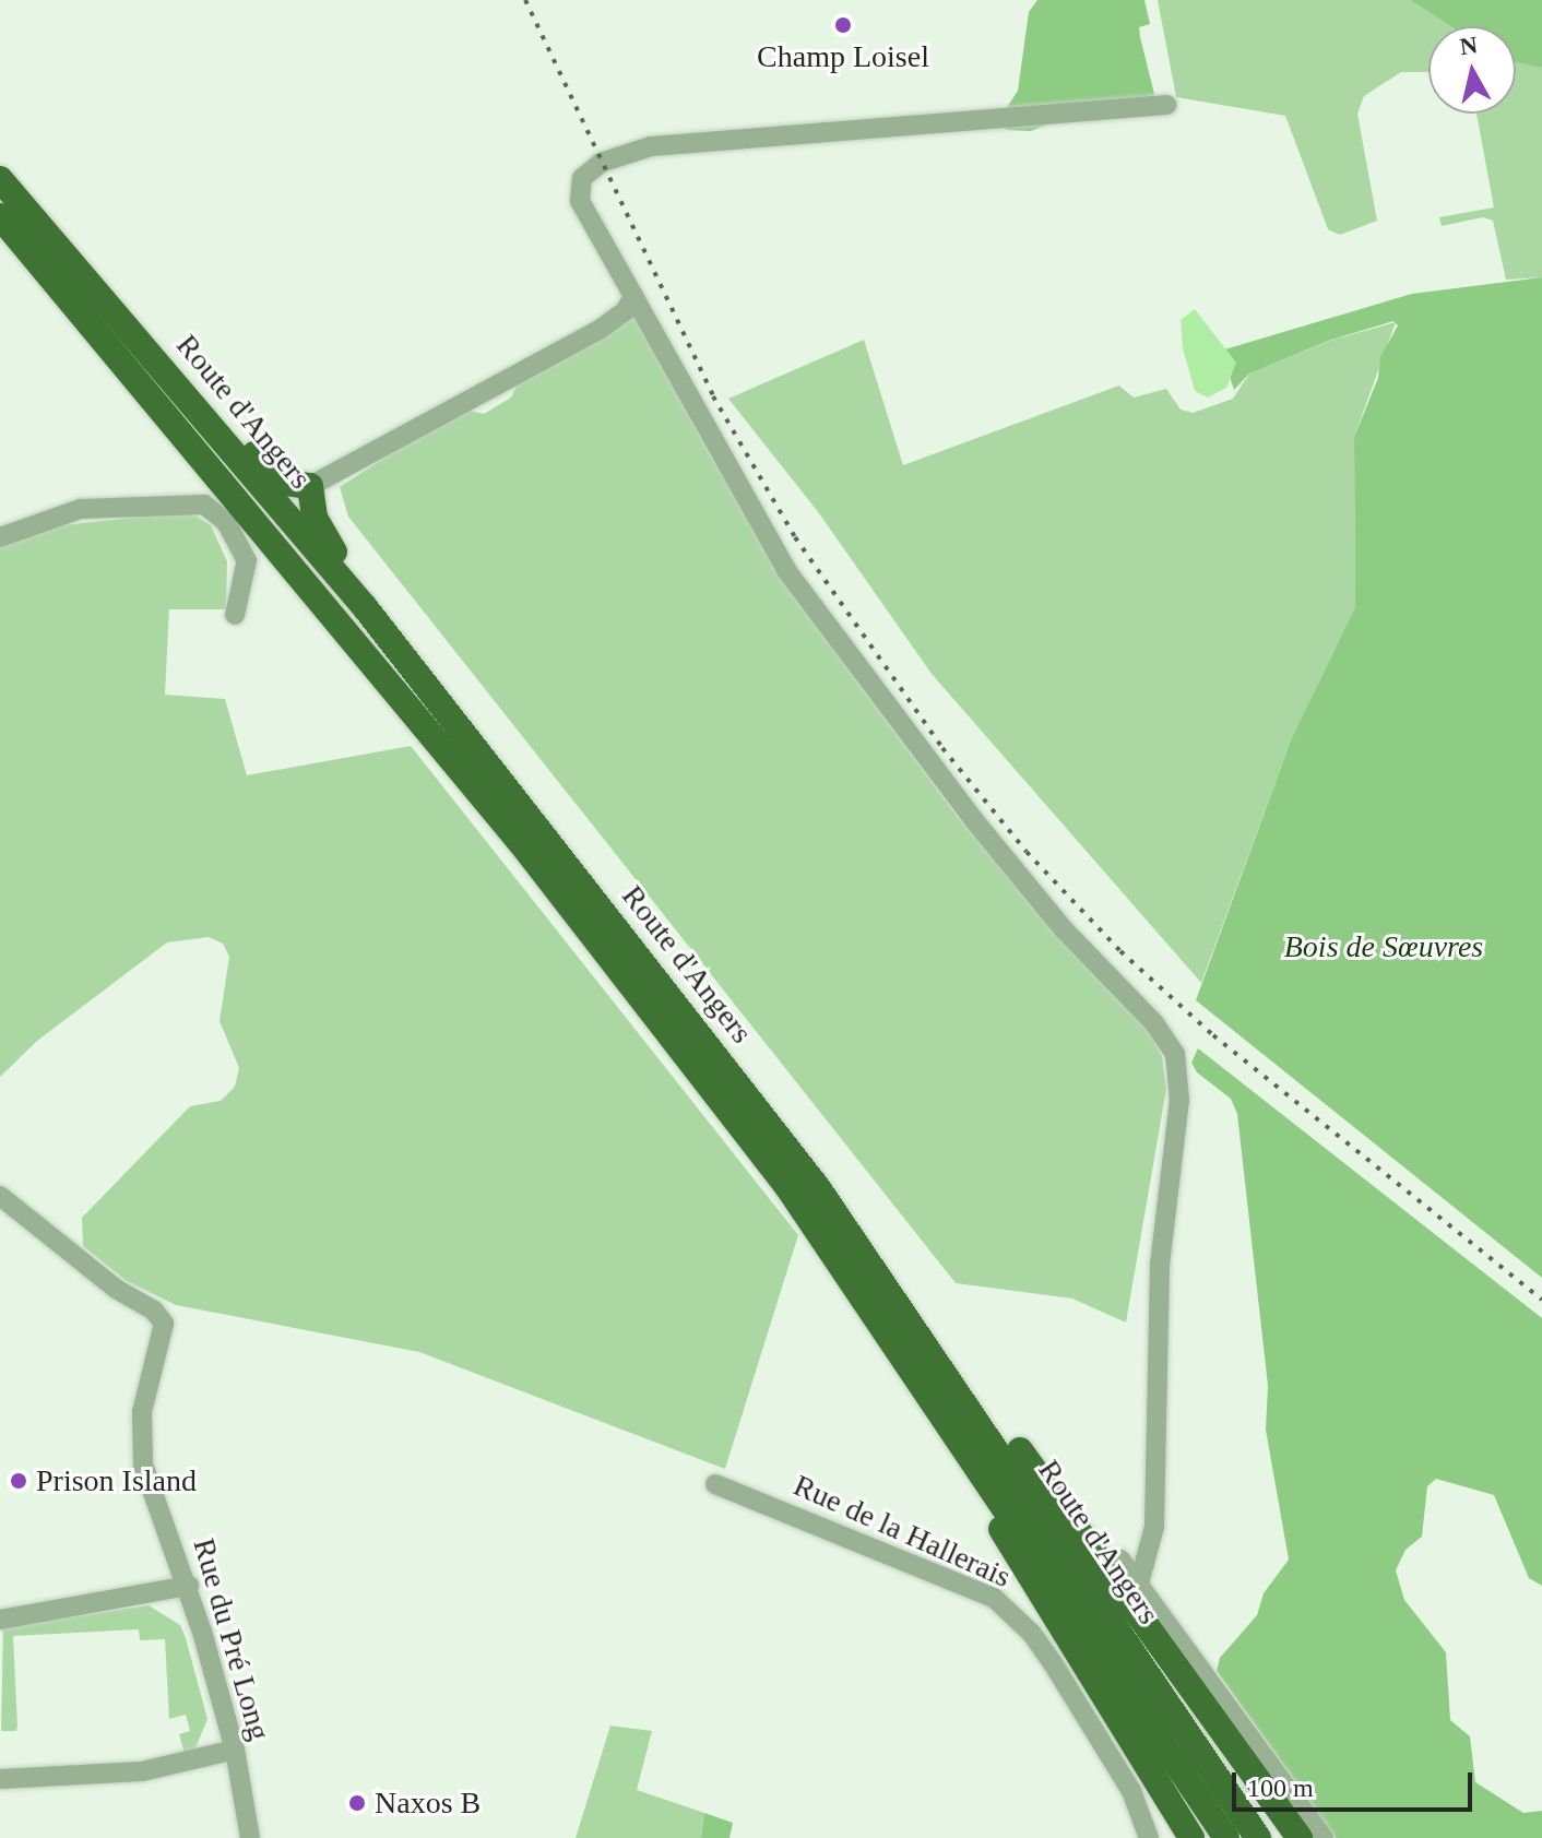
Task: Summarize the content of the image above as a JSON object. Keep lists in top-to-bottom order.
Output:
{
  "streets": {
    "highway": ["Route d'Angers"],
    "street": ["Rue de la Hallerais", "Rue du Pré Long"]
  },
  "parks": ["Bois de Sœuvres"],
  "places": ["Champ Loisel", "Prison Island", "Naxos B"],
  "scale_bar": "100 m",
  "north": "top"
}
